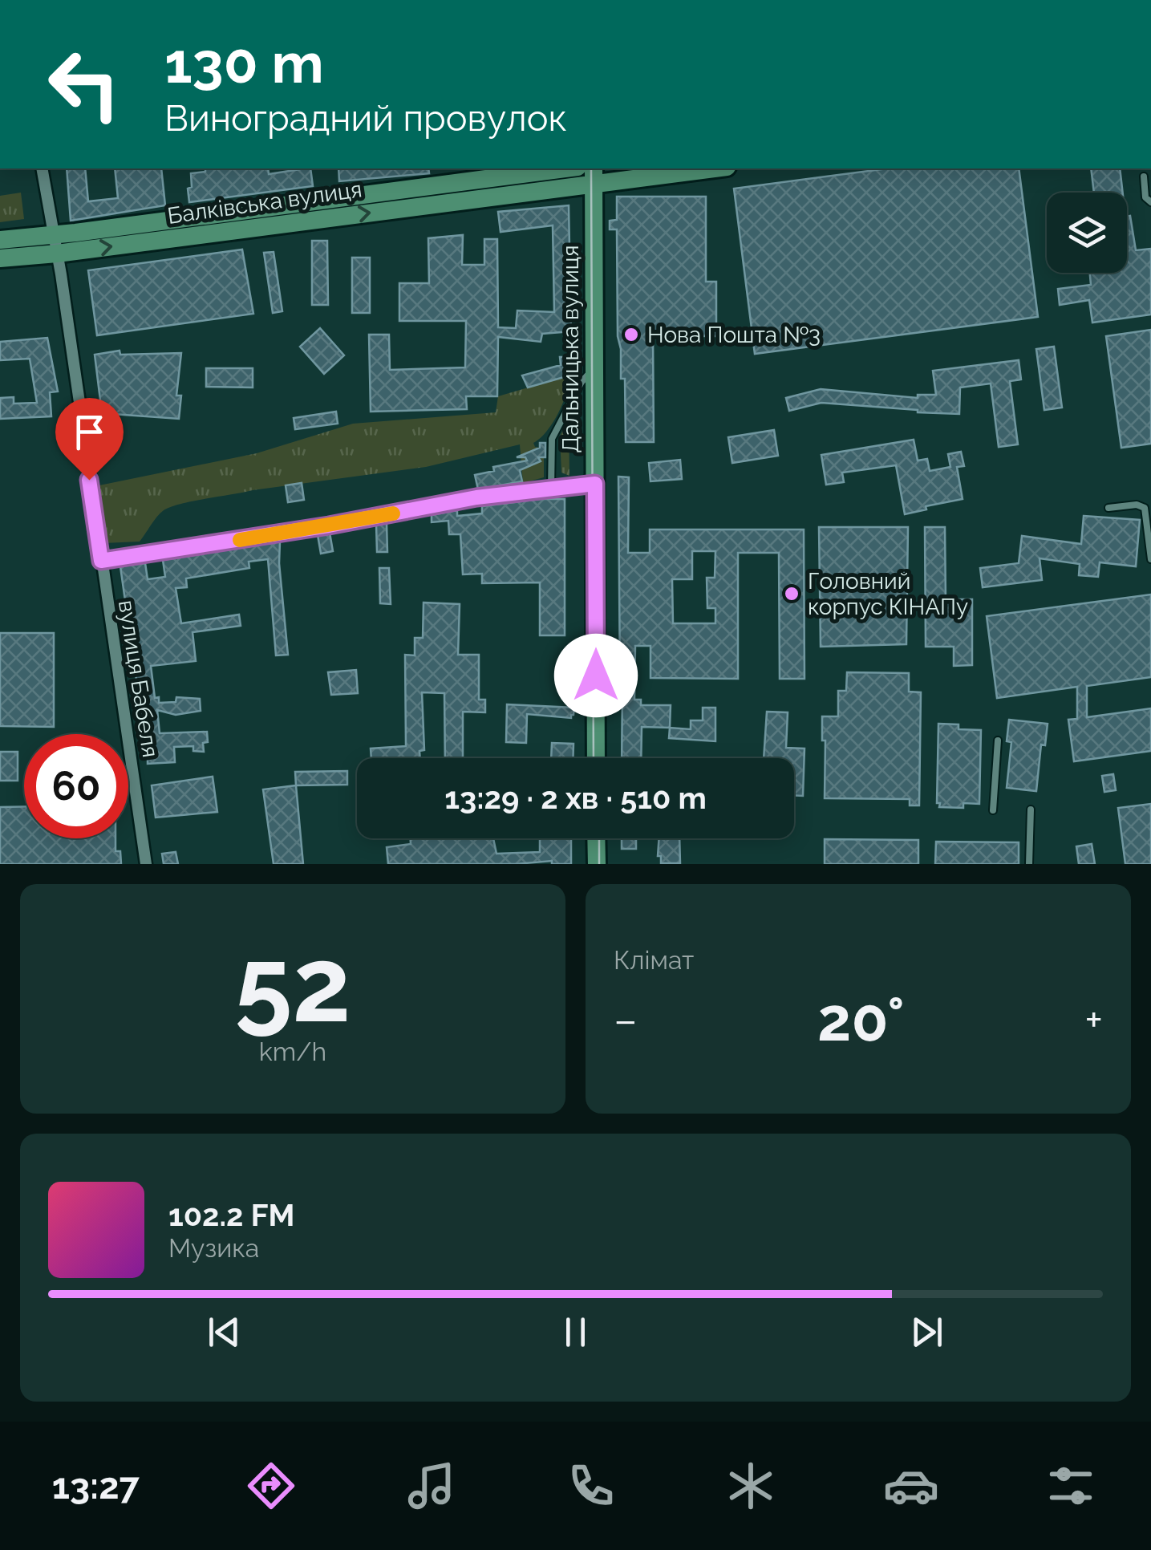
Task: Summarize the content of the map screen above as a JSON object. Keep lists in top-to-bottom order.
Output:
{
  "streets": {
    "main road": ["Балківська вулиця", "Дальницька вулиця"],
    "street": ["вулиця Бабеля"]
  },
  "crossings": [
    ["Балківська вулиця", "Дальницька вулиця"],
    ["Балківська вулиця", "вулиця Бабеля"]
  ],
  "places": ["Нова Пошта №3", "Головний корпус КІНАПу"],
  "page": {
    "turn": ["130 m", "Виноградний провулок"],
    "limit": "60",
    "trip": "13:29 · 2 хв · 510 m",
    "tile": [
      ["52", "km/h"],
      "Клімат"
    ],
    "heat": ["−", "20°", "+"],
    "song": ["102.2 FM", "Музика"],
    "tabs": "13:27"
  }
}
